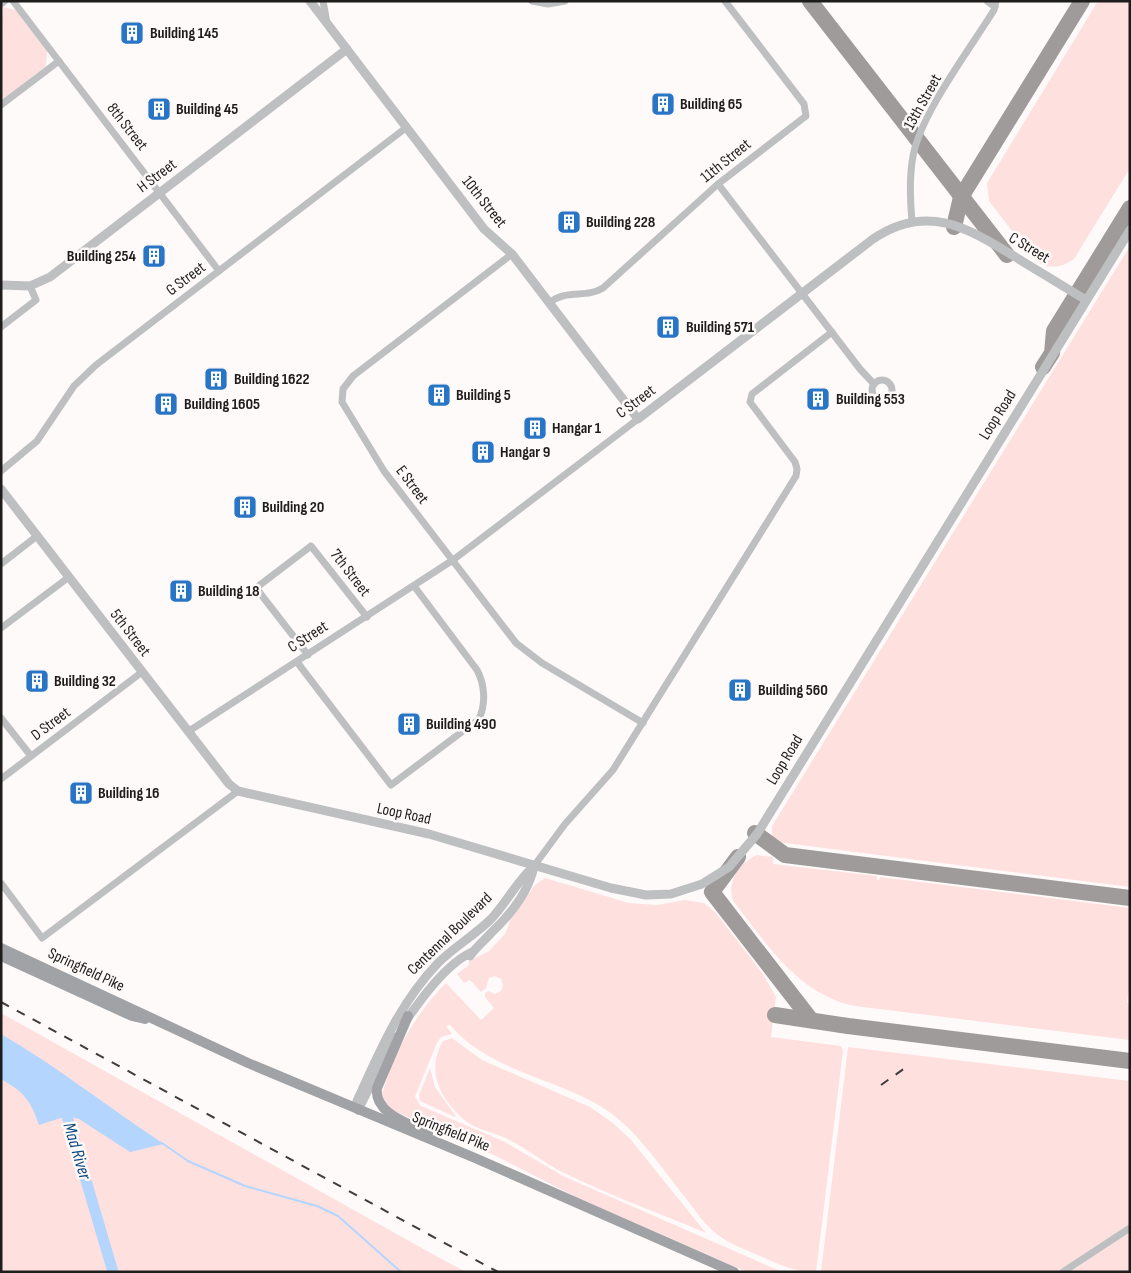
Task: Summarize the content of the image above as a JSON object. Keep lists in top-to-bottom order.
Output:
{
  "streets": {
    "main road": ["Springfield Pike"],
    "street": [
      "13th Street",
      "8th Street",
      "11th Street",
      "H Street",
      "10th Street",
      "C Street",
      "G Street",
      "Loop Road",
      "E Street",
      "7th Street",
      "5th Street",
      "D Street",
      "Centennal Boulevard"
    ]
  },
  "crossings": [
    ["13th Street", "C Street"],
    ["8th Street", "H Street"],
    ["8th Street", "G Street"],
    ["11th Street", "10th Street"],
    ["H Street", "10th Street"],
    ["10th Street", "C Street"],
    ["10th Street", "G Street"],
    ["10th Street", "E Street"],
    ["C Street", "Loop Road"],
    ["C Street", "E Street"],
    ["C Street", "7th Street"],
    ["C Street", "5th Street"],
    ["Loop Road", "5th Street"],
    ["Loop Road", "Centennal Boulevard"],
    ["5th Street", "D Street"],
    ["Centennal Boulevard", "Springfield Pike"]
  ],
  "water": ["Mad River"],
  "places": {
    "building": [
      "Building 145",
      "Building 65",
      "Building 45",
      "Building 228",
      "Building 254",
      "Building 571",
      "Building 1622",
      "Building 5",
      "Building 553",
      "Building 1605",
      "Hangar 1",
      "Hangar 9",
      "Building 20",
      "Building 18",
      "Building 32",
      "Building 560",
      "Building 490",
      "Building 16"
    ]
  }
}
